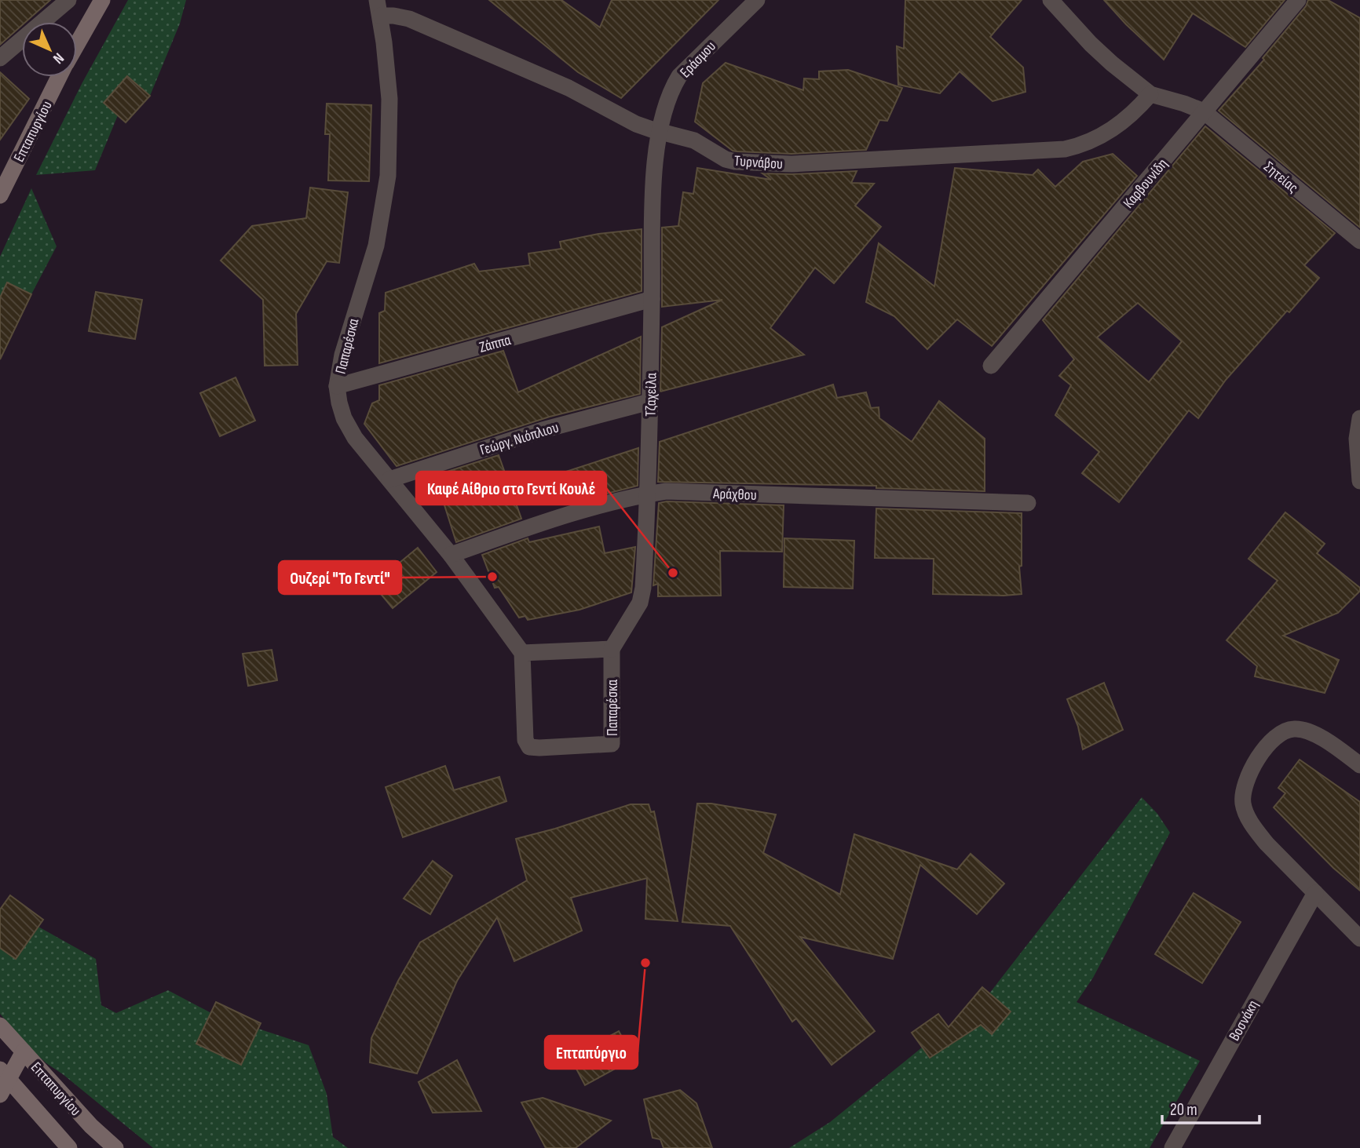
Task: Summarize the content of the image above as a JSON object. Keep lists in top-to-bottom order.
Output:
{
  "streets": {
    "main road": ["Επταπυργίου"],
    "street": [
      "Εράσμου",
      "Τυρνάβου",
      "Σητείας",
      "Καρβουνίδη",
      "Ζάππα",
      "Παπαρέσκα",
      "Τζαχείλα",
      "Γεώργ. Νιόπλιου",
      "Αράχθου",
      "Βοσνάκη"
    ]
  },
  "crossings": [
    ["Εράσμου", "Τυρνάβου"],
    ["Εράσμου", "Τζαχείλα"],
    ["Τυρνάβου", "Σητείας"],
    ["Τυρνάβου", "Παπαρέσκα"],
    ["Τυρνάβου", "Τζαχείλα"],
    ["Σητείας", "Καρβουνίδη"],
    ["Ζάππα", "Παπαρέσκα"],
    ["Ζάππα", "Τζαχείλα"],
    ["Παπαρέσκα", "Τζαχείλα"],
    ["Παπαρέσκα", "Γεώργ. Νιόπλιου"],
    ["Παπαρέσκα", "Αράχθου"],
    ["Τζαχείλα", "Γεώργ. Νιόπλιου"],
    ["Τζαχείλα", "Αράχθου"]
  ],
  "places": ["Καφέ Αίθριο στο Γεντί Κουλέ", "Ουζερί \"Το Γεντί\"", "Επταπύργιο"],
  "scale_bar": "20 m",
  "north": "bottom right"
}
